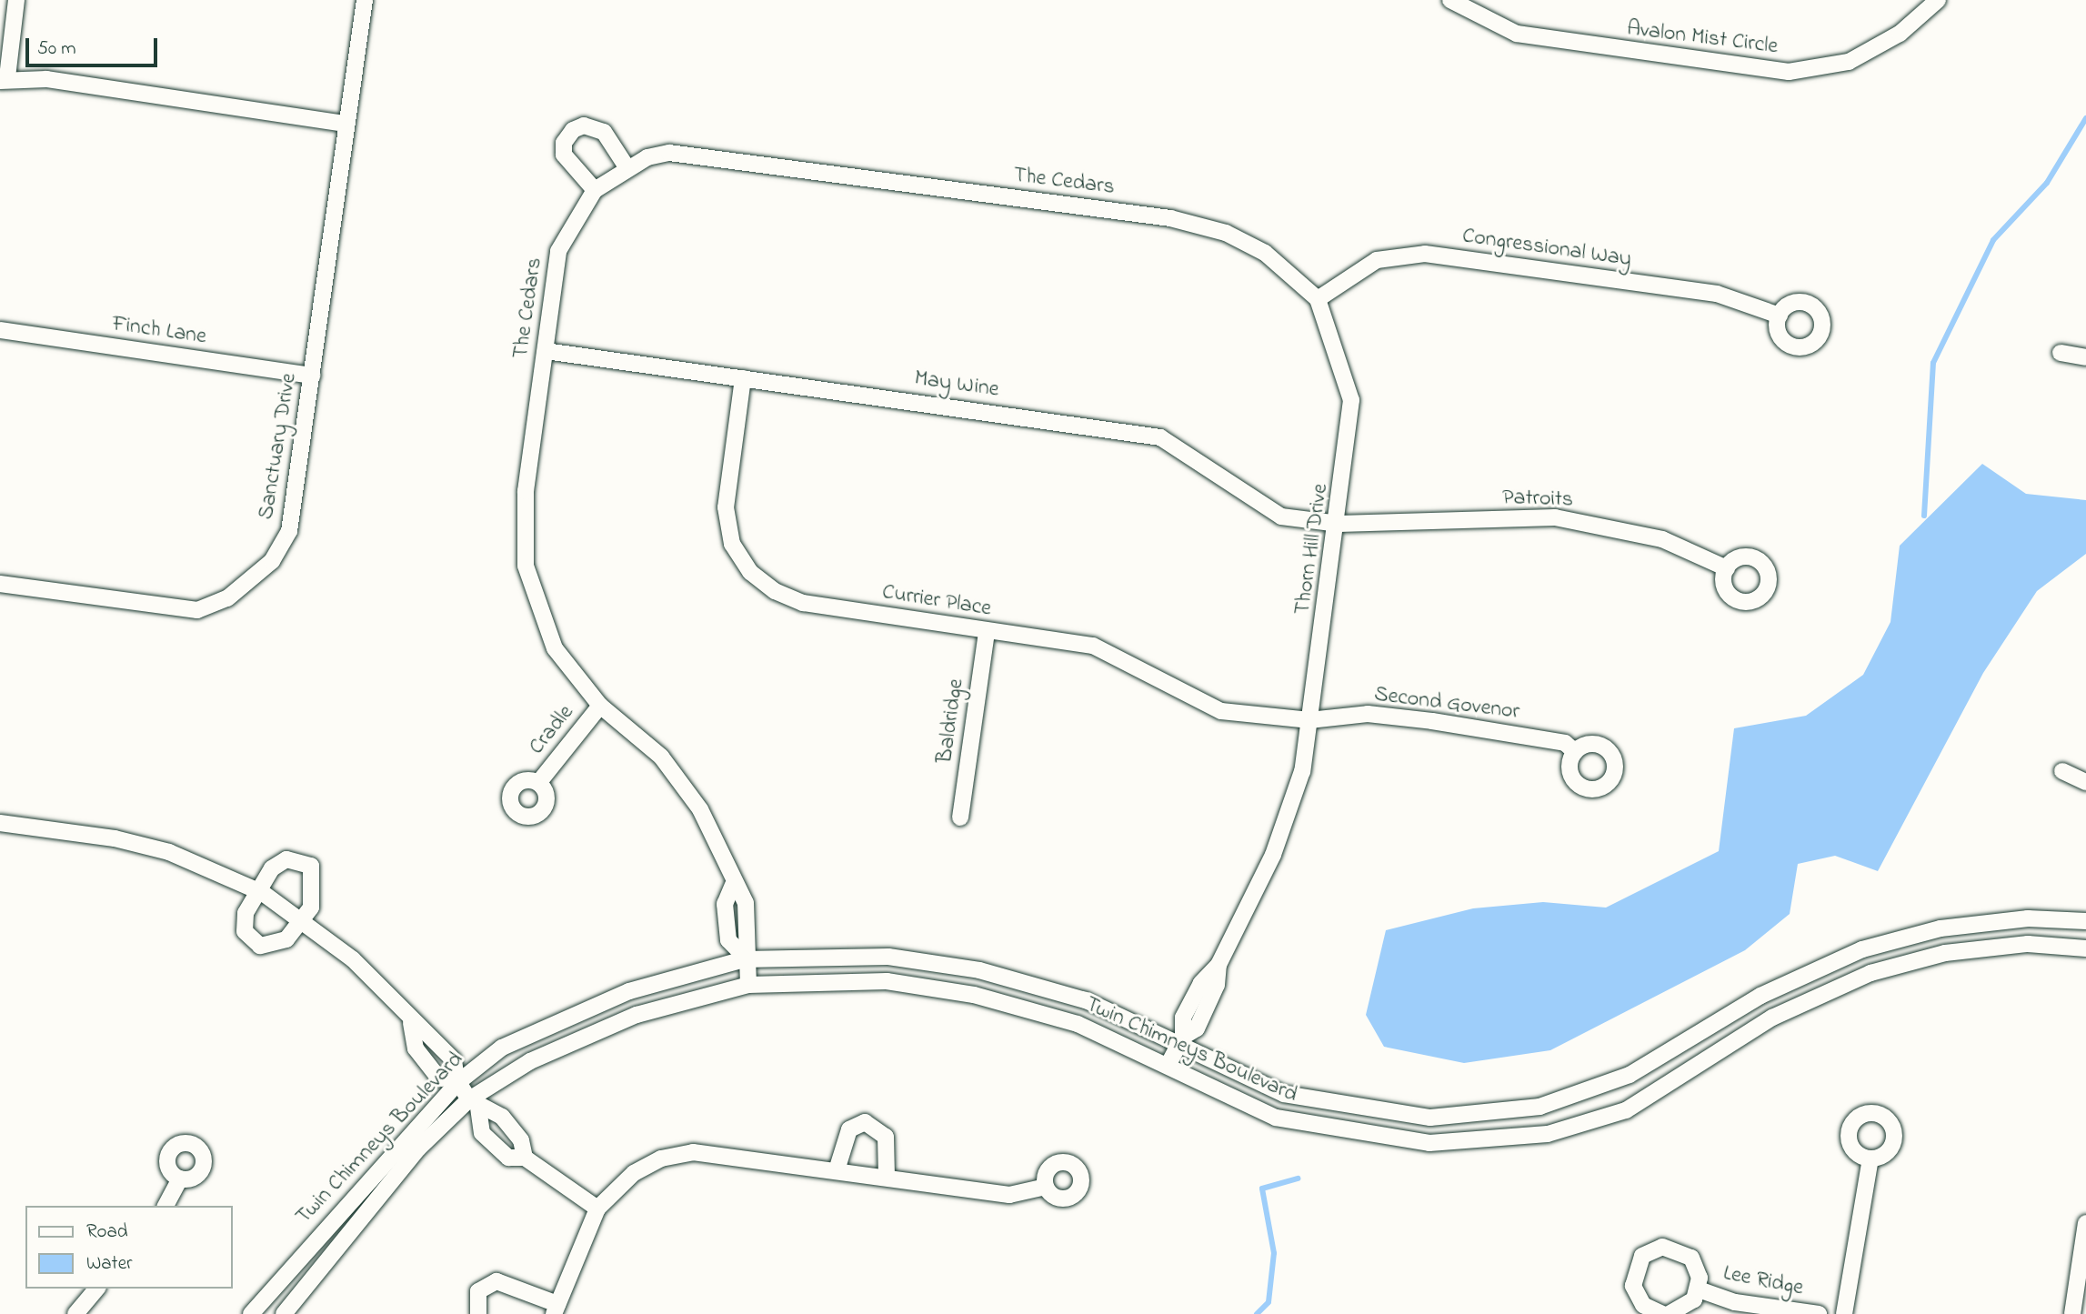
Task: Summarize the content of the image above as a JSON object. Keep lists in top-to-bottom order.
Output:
{
  "streets": {
    "street": [
      "Avalon Mist Circle",
      "The Cedars",
      "Congressional Way",
      "Finch Lane",
      "May Wine",
      "Sanctuary Drive",
      "Patroits",
      "Thorn Hill Drive",
      "Currier Place",
      "Second Govenor",
      "Baldridge",
      "Cradle",
      "Twin Chimneys Boulevard",
      "Lee Ridge"
    ]
  },
  "crossings": [
    ["The Cedars", "Congressional Way"],
    ["The Cedars", "May Wine"],
    ["The Cedars", "Thorn Hill Drive"],
    ["The Cedars", "Cradle"],
    ["The Cedars", "Twin Chimneys Boulevard"],
    ["Congressional Way", "Thorn Hill Drive"],
    ["Finch Lane", "Sanctuary Drive"],
    ["May Wine", "Patroits"],
    ["May Wine", "Thorn Hill Drive"],
    ["May Wine", "Currier Place"],
    ["Patroits", "Thorn Hill Drive"],
    ["Thorn Hill Drive", "Currier Place"],
    ["Thorn Hill Drive", "Second Govenor"],
    ["Thorn Hill Drive", "Twin Chimneys Boulevard"],
    ["Currier Place", "Second Govenor"],
    ["Currier Place", "Baldridge"]
  ],
  "legend": ["Road", "Water"],
  "scale_bar": "50 m"
}
